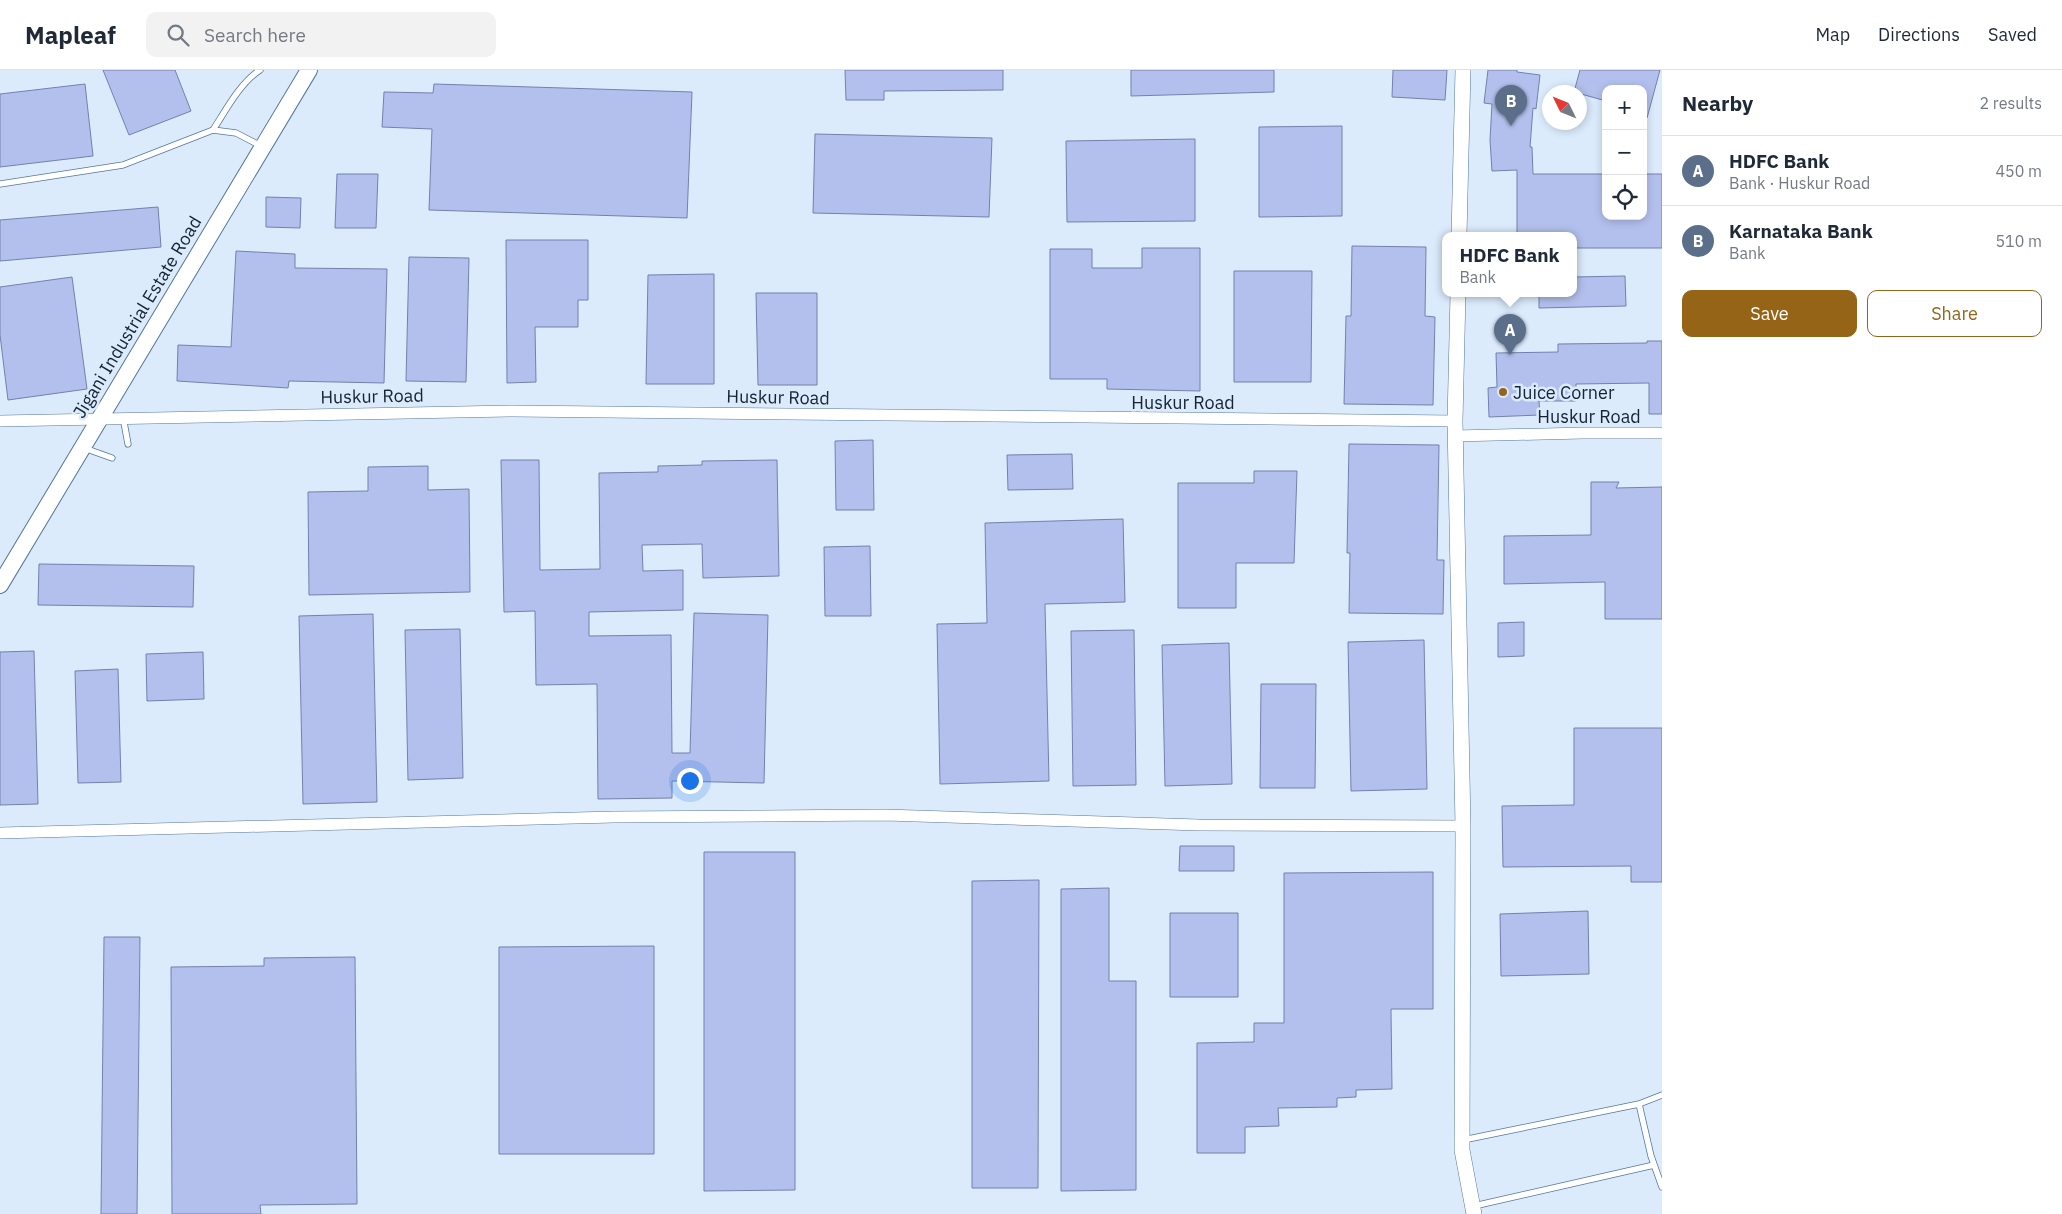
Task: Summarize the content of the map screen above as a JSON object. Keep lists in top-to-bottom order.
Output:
{
  "streets": {
    "main road": ["Jigani Industrial Estate Road"],
    "street": ["Huskur Road"]
  },
  "crossings": [
    ["Jigani Industrial Estate Road", "Huskur Road"]
  ],
  "places": ["Juice Corner"],
  "north": "top left",
  "page": {
    "header": "Mapleaf",
    "search": "Search here",
    "nav": ["Map", "Directions", "Saved"],
    "heading": ["Nearby", "2 results"],
    "map_buttons": ["+", "−"],
    "pins": ["B", "A"],
    "list": [
      {
        "mark": "A",
        "name": "HDFC Bank",
        "note": "Bank · Huskur Road",
        "value": "450 m"
      },
      {
        "mark": "B",
        "name": "Karnataka Bank",
        "note": "Bank",
        "value": "510 m"
      }
    ],
    "popup": ["HDFC Bank", "Bank"],
    "buttons": ["Save", "Share"]
  }
}
